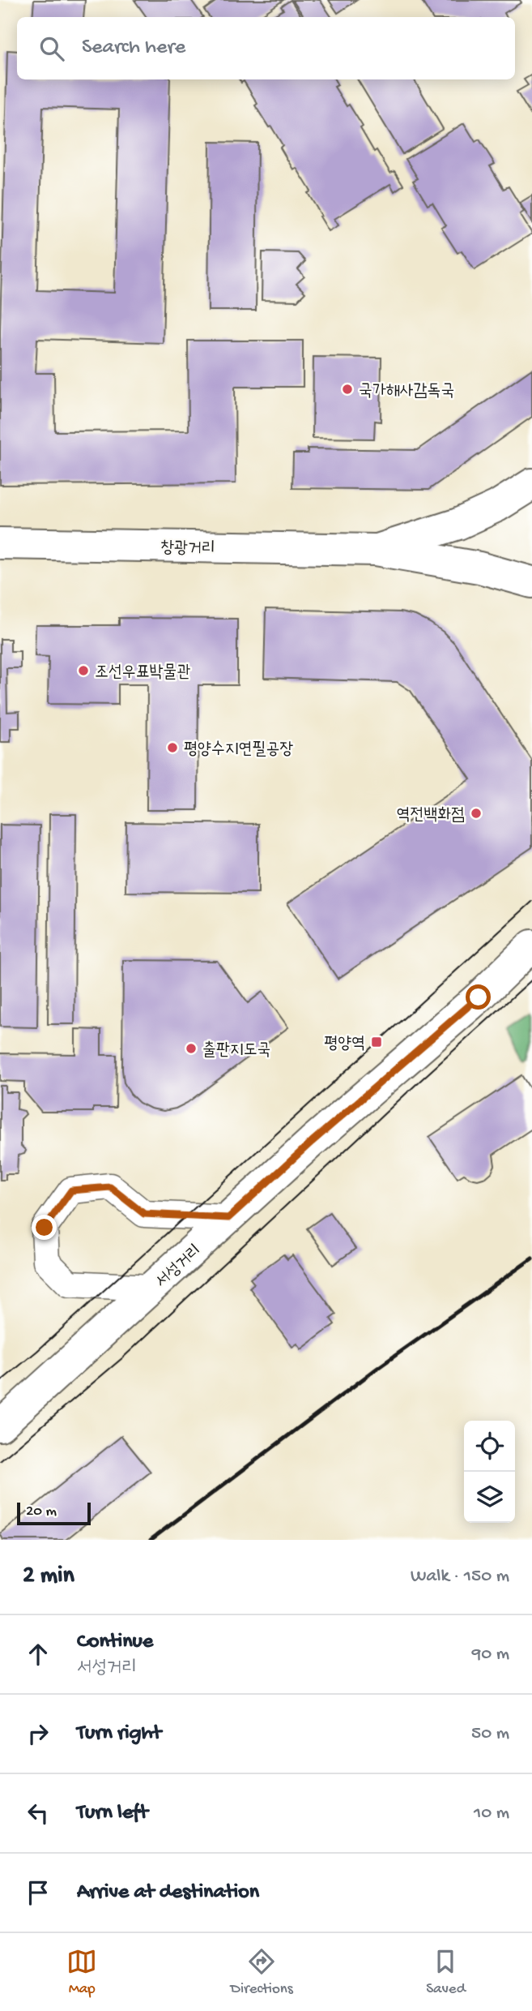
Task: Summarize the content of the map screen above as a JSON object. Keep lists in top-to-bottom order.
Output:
{
  "streets": {
    "main road": ["창광거리", "서성거리"]
  },
  "places": {
    "other": [
      "국가해사감독국",
      "조선우표박물관",
      "평양수지연필공장",
      "역전백화점",
      "출판지도국"
    ],
    "transit": ["평양역"]
  },
  "scale_bar": "20 m",
  "page": {
    "search": "Search here",
    "scale": "20 m",
    "heading": ["2 min", "Walk · 150 m"],
    "list": [
      ["Continue", "서성거리", "90 m"],
      ["Turn right", "50 m"],
      ["Turn left", "10 m"],
      "Arrive at destination"
    ],
    "nav": ["Map", "Directions", "Saved"]
  }
}
